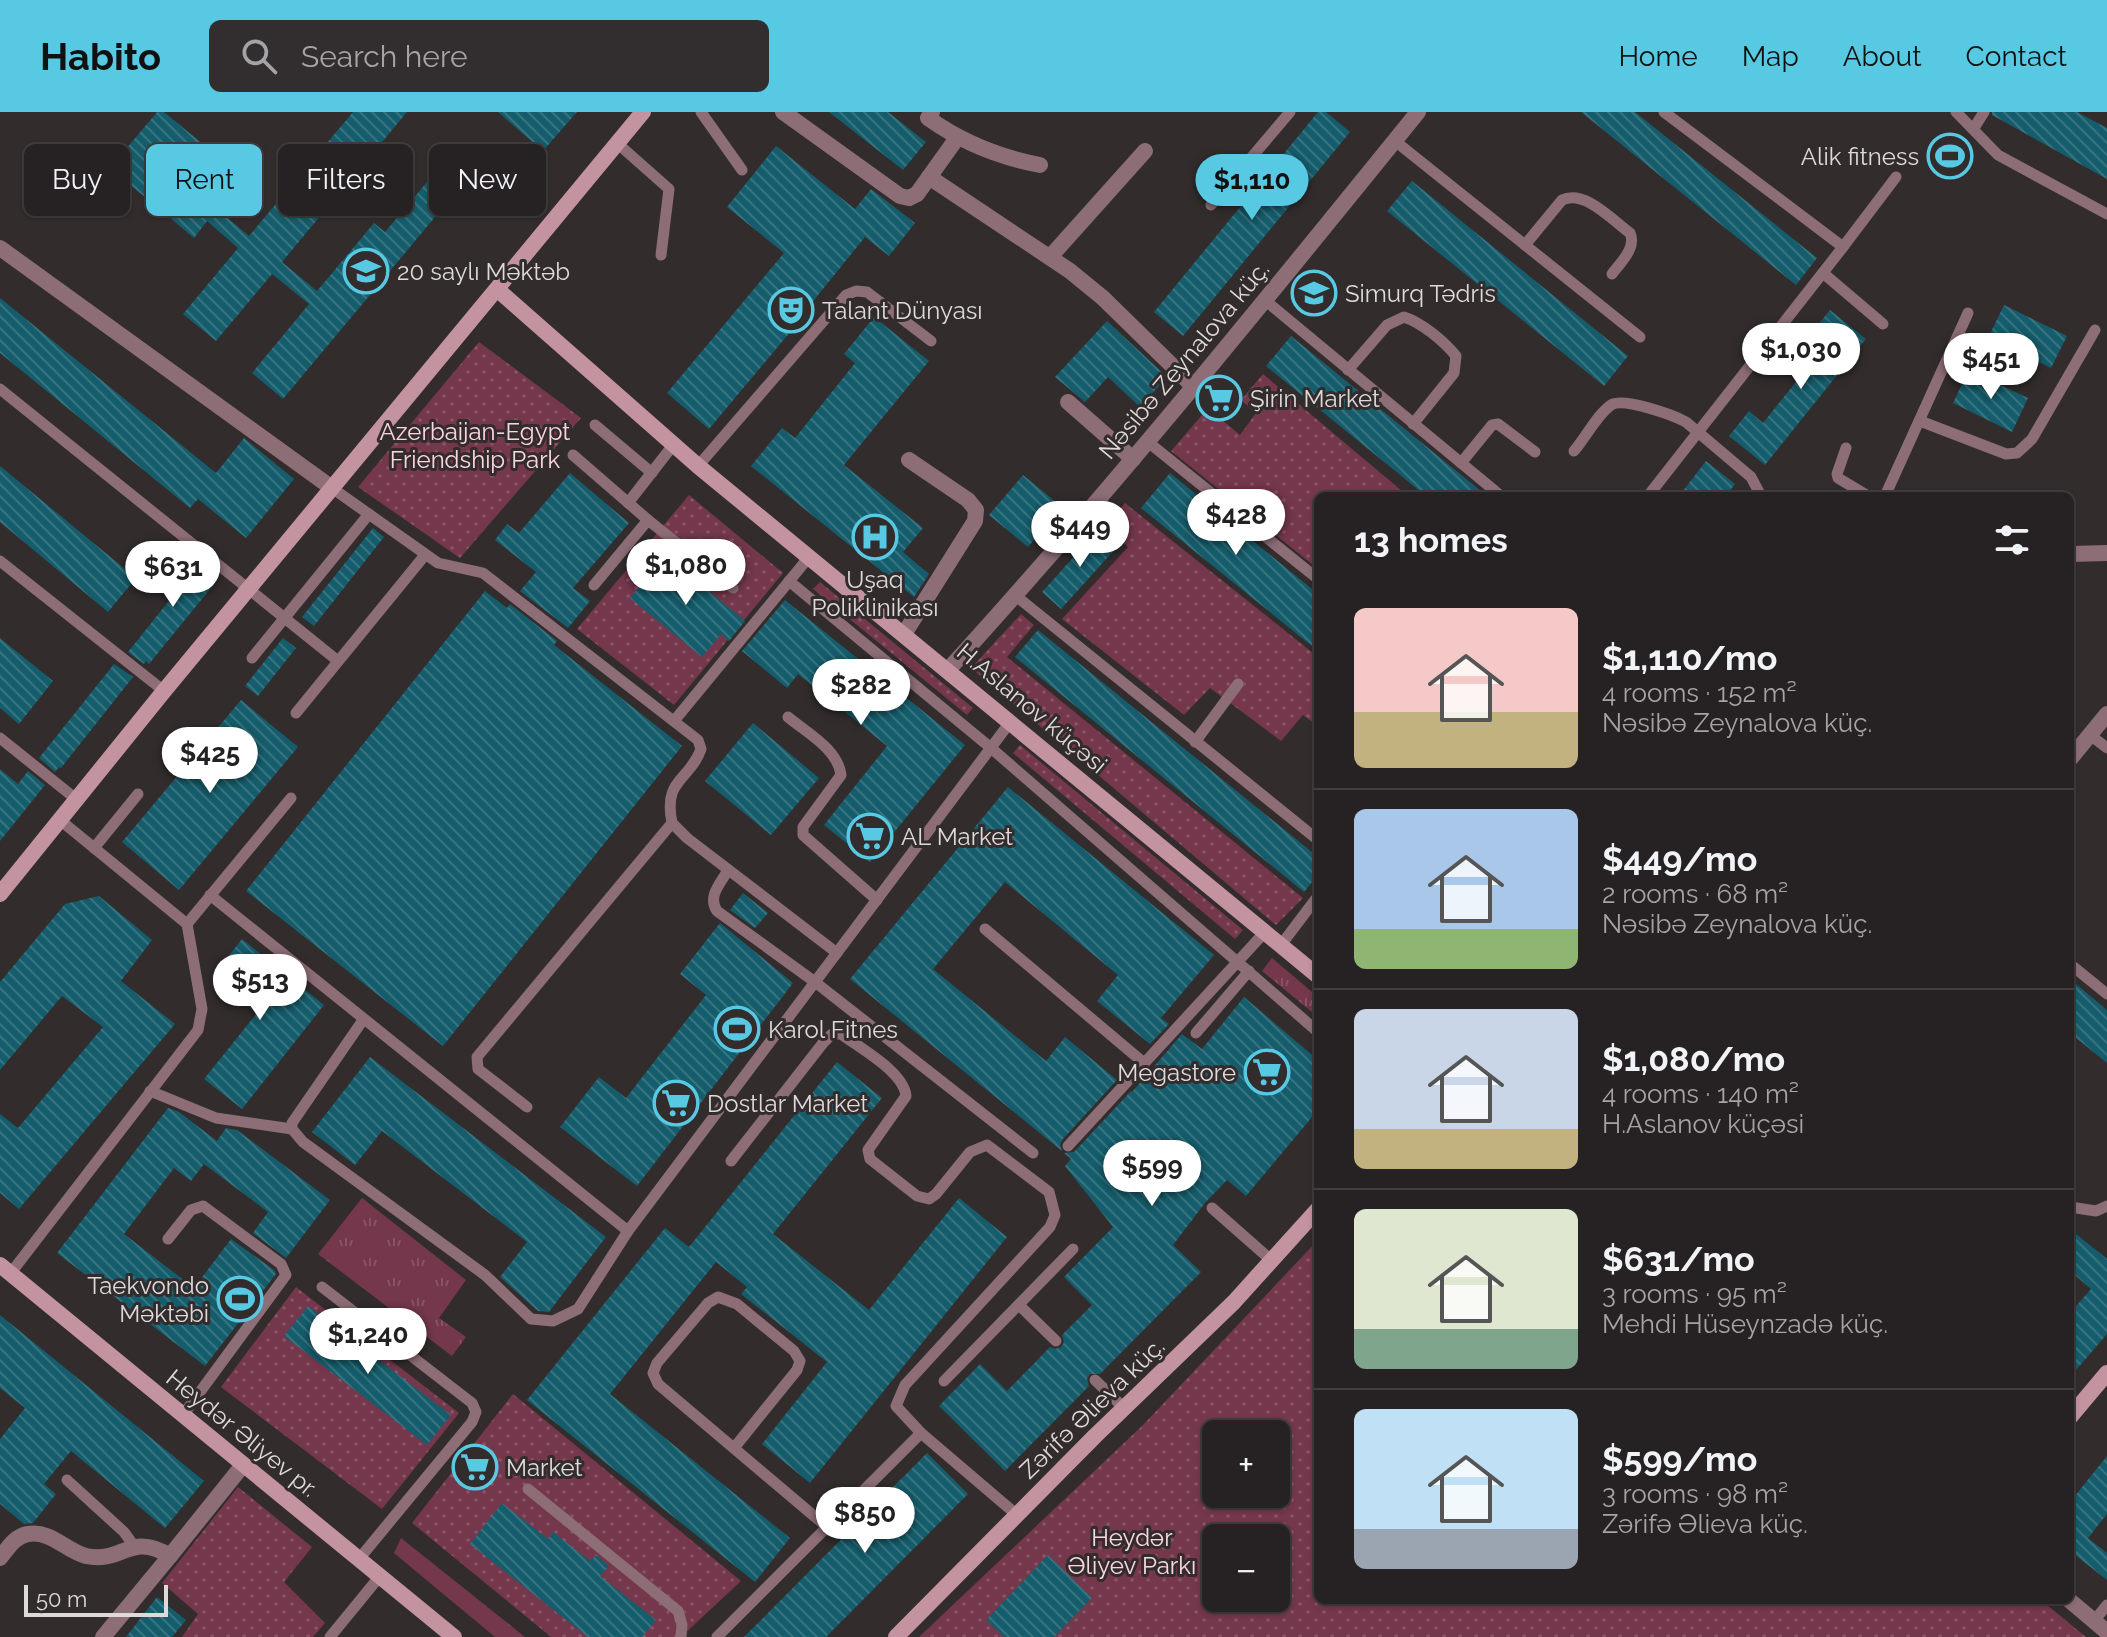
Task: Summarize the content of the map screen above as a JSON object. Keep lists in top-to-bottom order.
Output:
{
  "streets": {
    "street": [
      "Nəsibə Zeynalova küç.",
      "H.Aslanov küçəsi",
      "Zərifə Əlieva küç.",
      "Heydər Əliyev pr."
    ]
  },
  "crossings": [
    ["Nəsibə Zeynalova küç.", "H.Aslanov küçəsi"]
  ],
  "parks": ["Azerbaijan-Egypt Friendship Park", "Heydər Əliyev Parkı"],
  "places": {
    "sports": ["Alik fitness", "Karol Fitnes", "Taekvondo Məktəbi"],
    "school or university": ["20 saylı Məktəb", "Simurq Tədris"],
    "theatre": ["Talant Dünyası"],
    "supermarket": [
      "Şirin Market",
      "AL Market",
      "Megastore",
      "Dostlar Market",
      "Market"
    ],
    "hospital": ["Uşaq Poliklinikası"]
  },
  "scale_bar": "50 m",
  "page": {
    "header": "Habito",
    "search": "Search here",
    "nav": [
      "Home",
      "Map",
      "About",
      "Contact"
    ],
    "chip": [
      "Buy",
      "Rent",
      "Filters",
      "New"
    ],
    "price": [
      "$1,110",
      "$1,030",
      "$451",
      "$428",
      "$449",
      "$1,080",
      "$631",
      "$282",
      "$425",
      "$513",
      "$599",
      "$1,240",
      "$850"
    ],
    "heading": "13 homes",
    "list": [
      {
        "name": "$1,110/mo",
        "note": "4 rooms · 152 m² · Nəsibə Zeynalova küç."
      },
      {
        "name": "$449/mo",
        "note": "2 rooms · 68 m² · Nəsibə Zeynalova küç."
      },
      {
        "name": "$1,080/mo",
        "note": "4 rooms · 140 m² · H.Aslanov küçəsi"
      },
      {
        "name": "$631/mo",
        "note": "3 rooms · 95 m² · Mehdi Hüseynzadə küç."
      },
      {
        "name": "$599/mo",
        "note": "3 rooms · 98 m² · Zərifə Əlieva küç."
      }
    ],
    "map_buttons": ["+", "−"],
    "scale": "50 m"
  }
}
